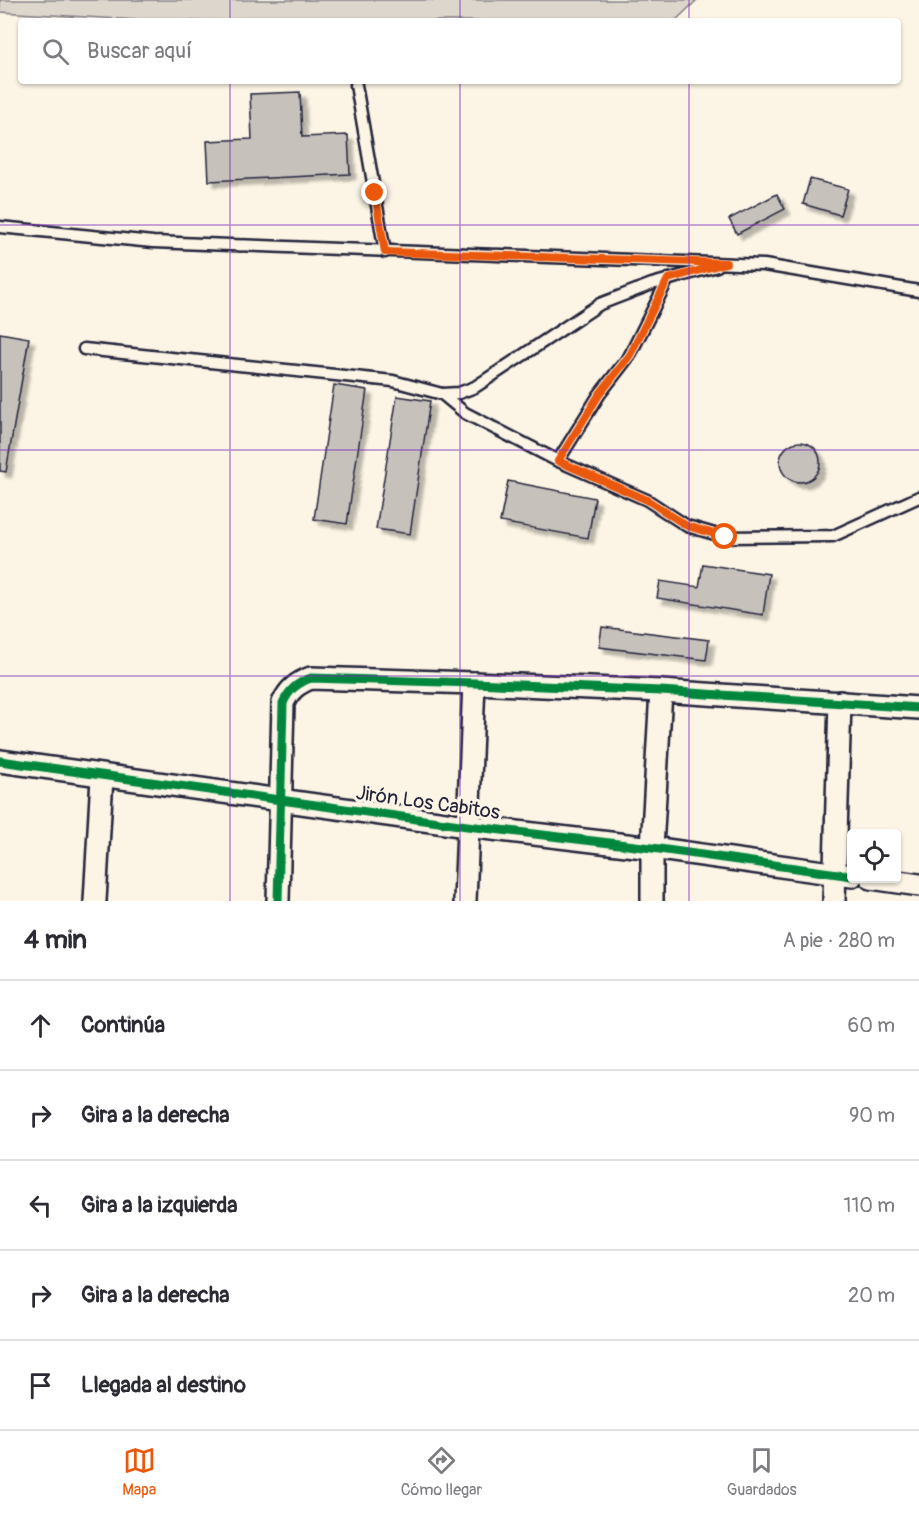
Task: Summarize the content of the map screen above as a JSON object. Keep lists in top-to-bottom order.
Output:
{
  "streets": {
    "street": ["Jirón Los Cabitos"]
  },
  "page": {
    "search": "Buscar aquí",
    "heading": ["4 min", "A pie · 280 m"],
    "list": [
      ["Continúa", "60 m"],
      ["Gira a la derecha", "90 m"],
      ["Gira a la izquierda", "110 m"],
      ["Gira a la derecha", "20 m"],
      "Llegada al destino"
    ],
    "nav": ["Mapa", "Cómo llegar", "Guardados"]
  }
}
